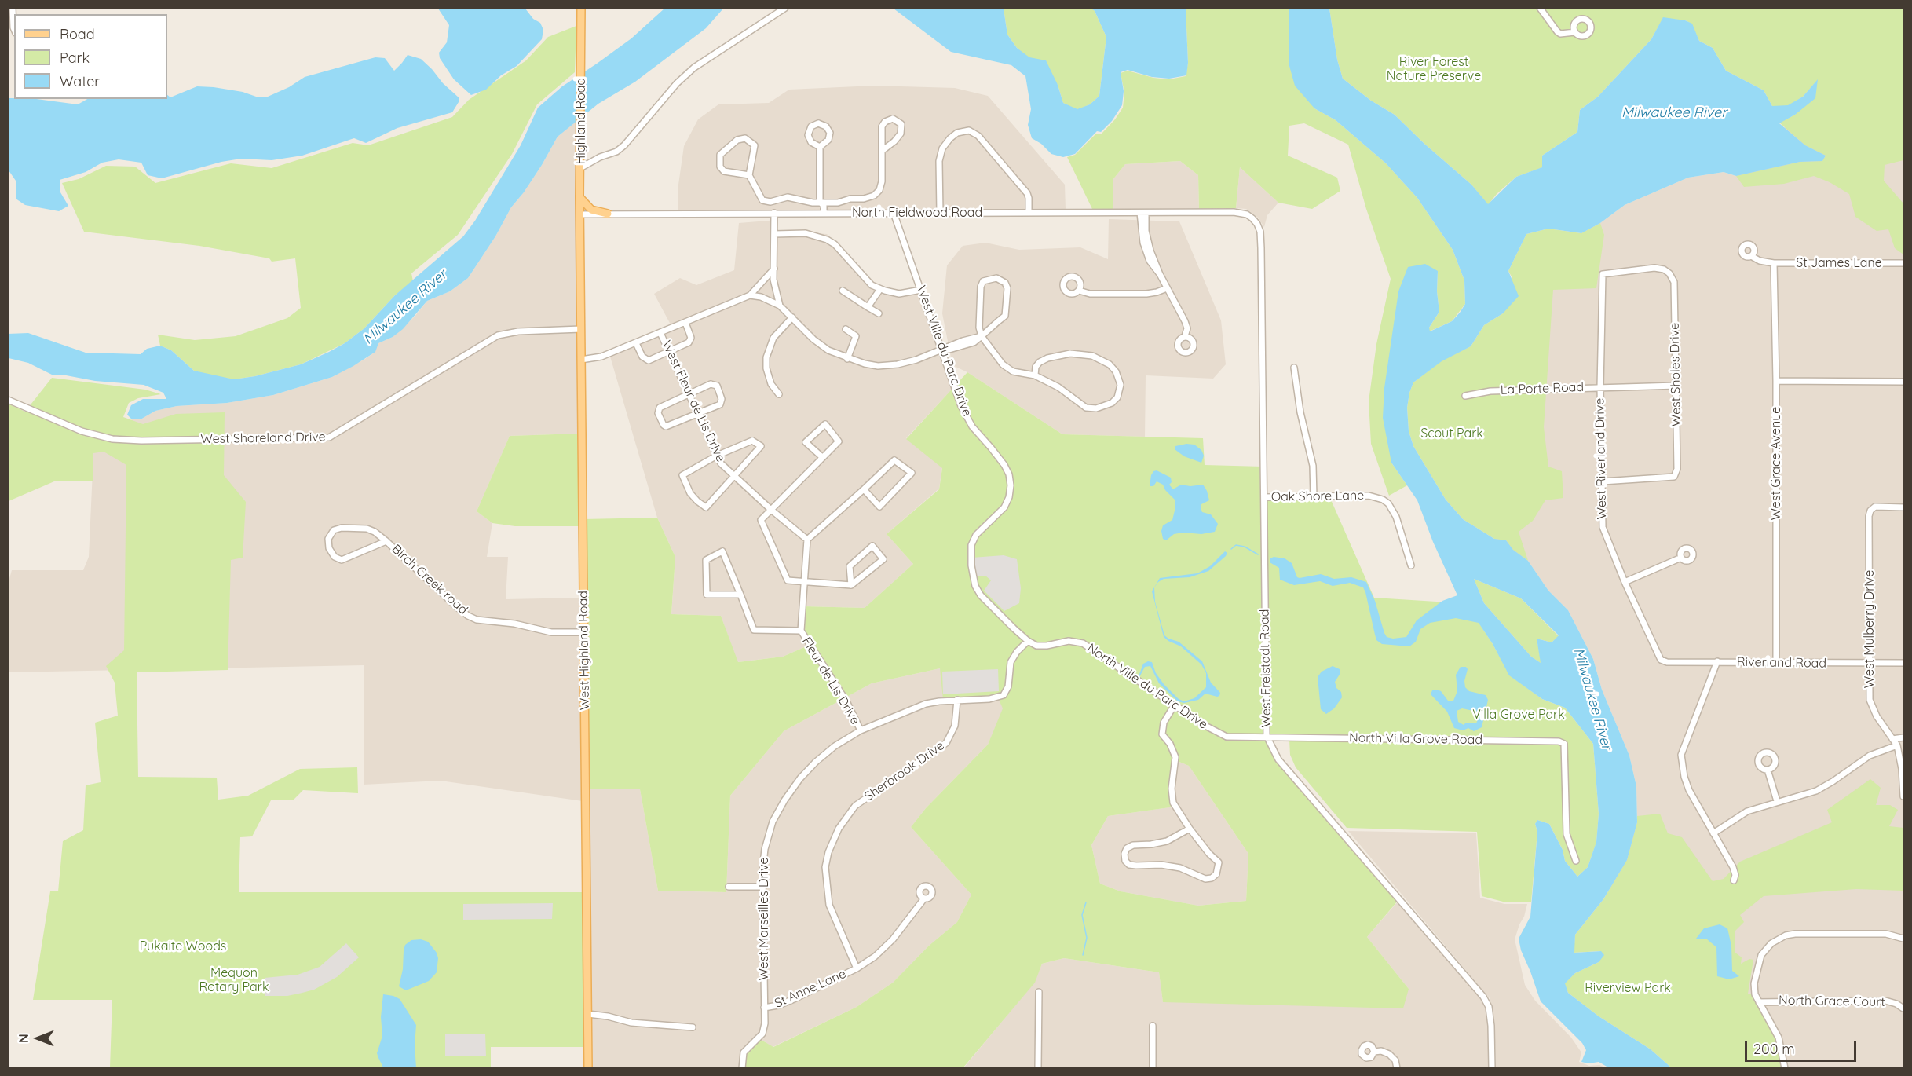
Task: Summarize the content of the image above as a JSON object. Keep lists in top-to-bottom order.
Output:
{
  "streets": {
    "main road": ["Highland Road", "West Highland Road"],
    "street": [
      "North Fieldwood Road",
      "St James Lane",
      "West Ville du Parc Drive",
      "West Sholes Drive",
      "La Porte Road",
      "West Fleur de Lis Drive",
      "West Shoreland Drive",
      "West Riverland Drive",
      "West Grace Avenue",
      "Oak Shore Lane",
      "Birch Creek road",
      "West Mulberry Drive",
      "Riverland Road",
      "West Freistadt Road",
      "Fleur de Lis Drive",
      "North Ville du Parc Drive",
      "North Villa Grove Road",
      "Sherbrook Drive",
      "West Marseilles Drive",
      "St Anne Lane",
      "North Grace Court"
    ]
  },
  "crossings": [
    ["Highland Road", "North Fieldwood Road"],
    ["Highland Road", "West Highland Road"],
    ["North Fieldwood Road", "West Ville du Parc Drive"],
    ["North Fieldwood Road", "West Freistadt Road"],
    ["St James Lane", "West Grace Avenue"],
    ["West Ville du Parc Drive", "North Ville du Parc Drive"],
    ["West Ville du Parc Drive", "West Marseilles Drive"],
    ["West Sholes Drive", "La Porte Road"],
    ["West Sholes Drive", "West Riverland Drive"],
    ["La Porte Road", "West Riverland Drive"],
    ["West Shoreland Drive", "West Highland Road"],
    ["West Riverland Drive", "Riverland Road"],
    ["West Grace Avenue", "Riverland Road"],
    ["Oak Shore Lane", "West Freistadt Road"],
    ["Birch Creek road", "West Highland Road"],
    ["West Mulberry Drive", "Riverland Road"],
    ["West Freistadt Road", "North Ville du Parc Drive"],
    ["West Freistadt Road", "North Villa Grove Road"],
    ["Fleur de Lis Drive", "West Marseilles Drive"],
    ["North Ville du Parc Drive", "North Villa Grove Road"],
    ["North Ville du Parc Drive", "West Marseilles Drive"],
    ["Sherbrook Drive", "West Marseilles Drive"],
    ["Sherbrook Drive", "St Anne Lane"],
    ["West Marseilles Drive", "St Anne Lane"]
  ],
  "water": ["Milwaukee River"],
  "parks": [
    "River Forest Nature Preserve",
    "Scout Park",
    "Villa Grove Park",
    "Pukaite Woods",
    "Mequon Rotary Park",
    "Riverview Park"
  ],
  "legend": ["Road", "Park", "Water"],
  "scale_bar": "200 m",
  "north": "left"
}
